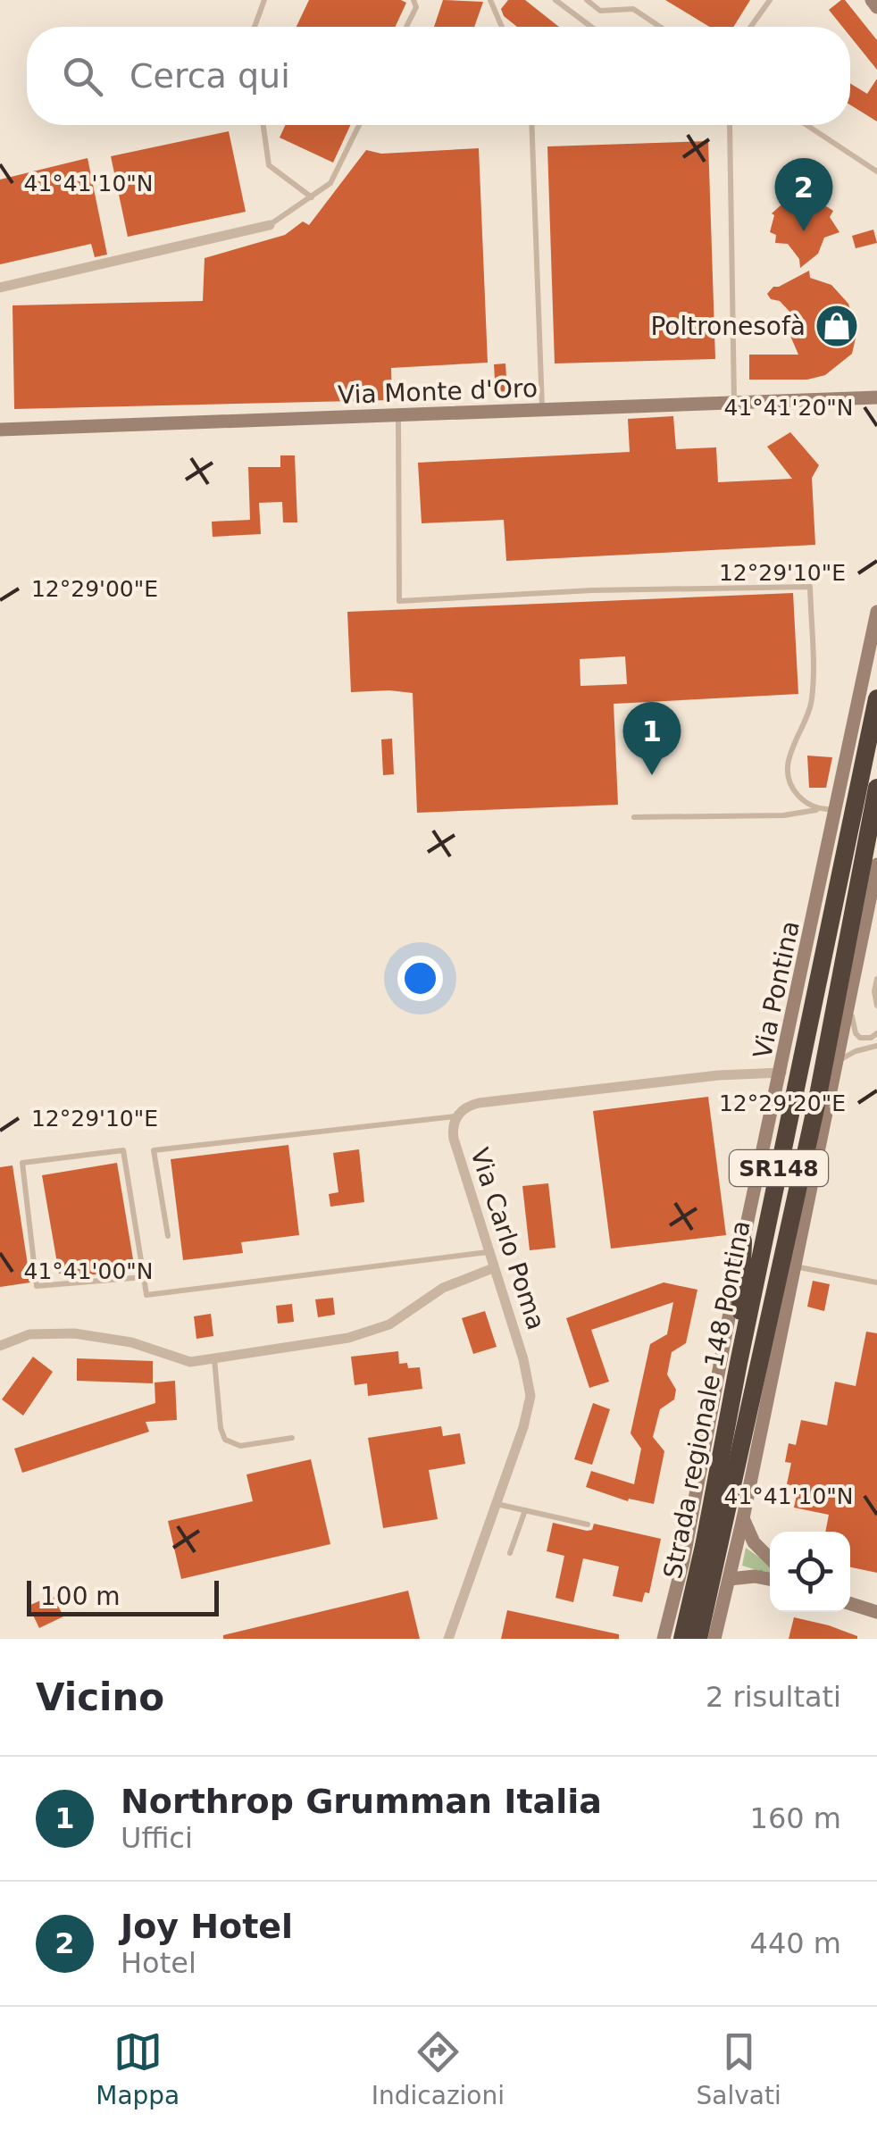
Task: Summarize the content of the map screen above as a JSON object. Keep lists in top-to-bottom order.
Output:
{
  "streets": {
    "highway": ["SR148", "Strada regionale 148 Pontina"],
    "street": ["Via Monte d'Oro", "Via Pontina", "Via Carlo Poma"]
  },
  "places": {
    "shop": ["Poltronesofà"]
  },
  "scale_bar": "100 m",
  "page": {
    "search": "Cerca qui",
    "pins": ["2", "1"],
    "scale": "100 m",
    "heading": ["Vicino", "2 risultati"],
    "list": [
      {
        "mark": "1",
        "name": "Northrop Grumman Italia",
        "note": "Uffici",
        "value": "160 m"
      },
      {
        "mark": "2",
        "name": "Joy Hotel",
        "note": "Hotel",
        "value": "440 m"
      }
    ],
    "nav": ["Mappa", "Indicazioni", "Salvati"]
  },
  "coordinates": [
    "41°41'10\"N",
    "41°41'20\"N",
    "12°29'10\"E",
    "12°29'00\"E",
    "12°29'20\"E",
    "41°41'00\"N"
  ]
}
